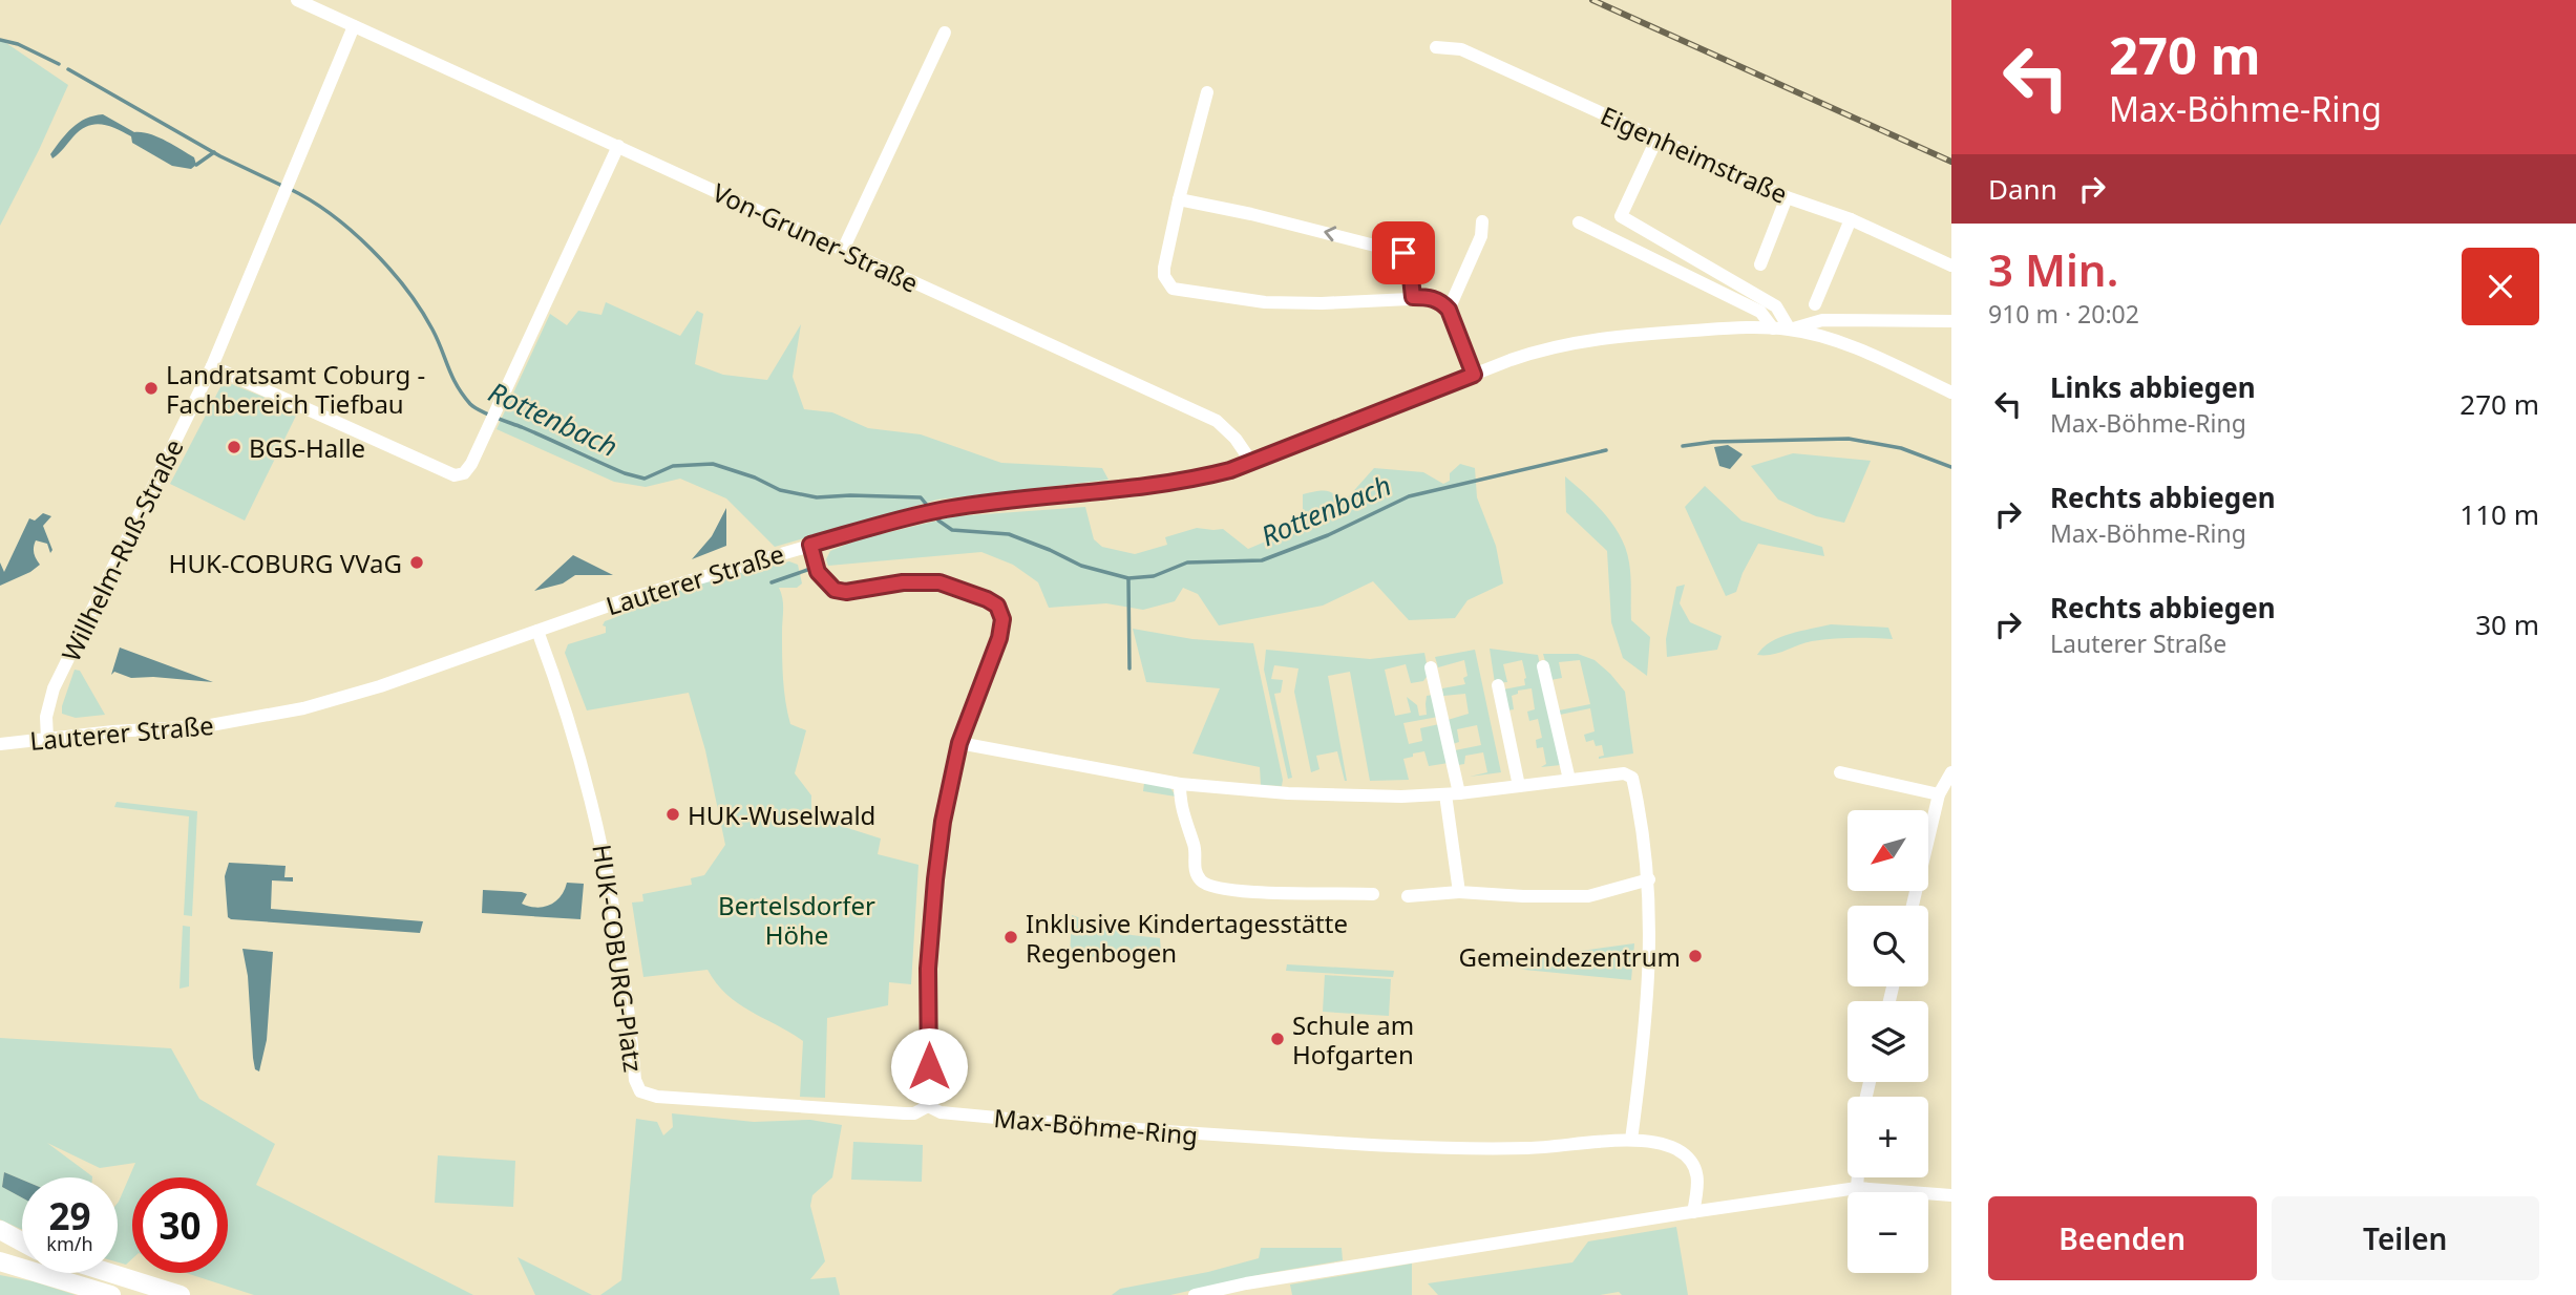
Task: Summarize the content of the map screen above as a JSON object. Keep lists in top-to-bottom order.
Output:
{
  "streets": {
    "street": [
      "Eigenheimstraße",
      "Von-Gruner-Straße",
      "Willhelm-Ruß-Straße",
      "Lauterer Straße",
      "HUK-COBURG-Platz",
      "Max-Böhme-Ring"
    ]
  },
  "crossings": [
    ["Von-Gruner-Straße", "Willhelm-Ruß-Straße"],
    ["Von-Gruner-Straße", "Lauterer Straße"],
    ["Willhelm-Ruß-Straße", "Lauterer Straße"],
    ["Lauterer Straße", "HUK-COBURG-Platz"],
    ["HUK-COBURG-Platz", "Max-Böhme-Ring"]
  ],
  "water": ["Rottenbach"],
  "parks": ["Bertelsdorfer Höhe"],
  "places": [
    "Landratsamt Coburg - Fachbereich Tiefbau",
    "BGS-Halle",
    "HUK-COBURG VVaG",
    "HUK-Wuselwald",
    "Inklusive Kindertagesstätte Regenbogen",
    "Gemeindezentrum",
    "Schule am Hofgarten"
  ],
  "north": "bottom left",
  "page": {
    "turn": ["270 m", "Max-Böhme-Ring"],
    "then": "Dann",
    "heading": ["3 Min.", "910 m · 20:02"],
    "list": [
      {
        "name": "Links abbiegen",
        "note": "Max-Böhme-Ring",
        "value": "270 m"
      },
      {
        "name": "Rechts abbiegen",
        "note": "Max-Böhme-Ring",
        "value": "110 m"
      },
      {
        "name": "Rechts abbiegen",
        "note": "Lauterer Straße",
        "value": "30 m"
      }
    ],
    "map_buttons": ["+", "−"],
    "speed": "29 km/h",
    "limit": "30",
    "buttons": ["Beenden", "Teilen"]
  }
}
